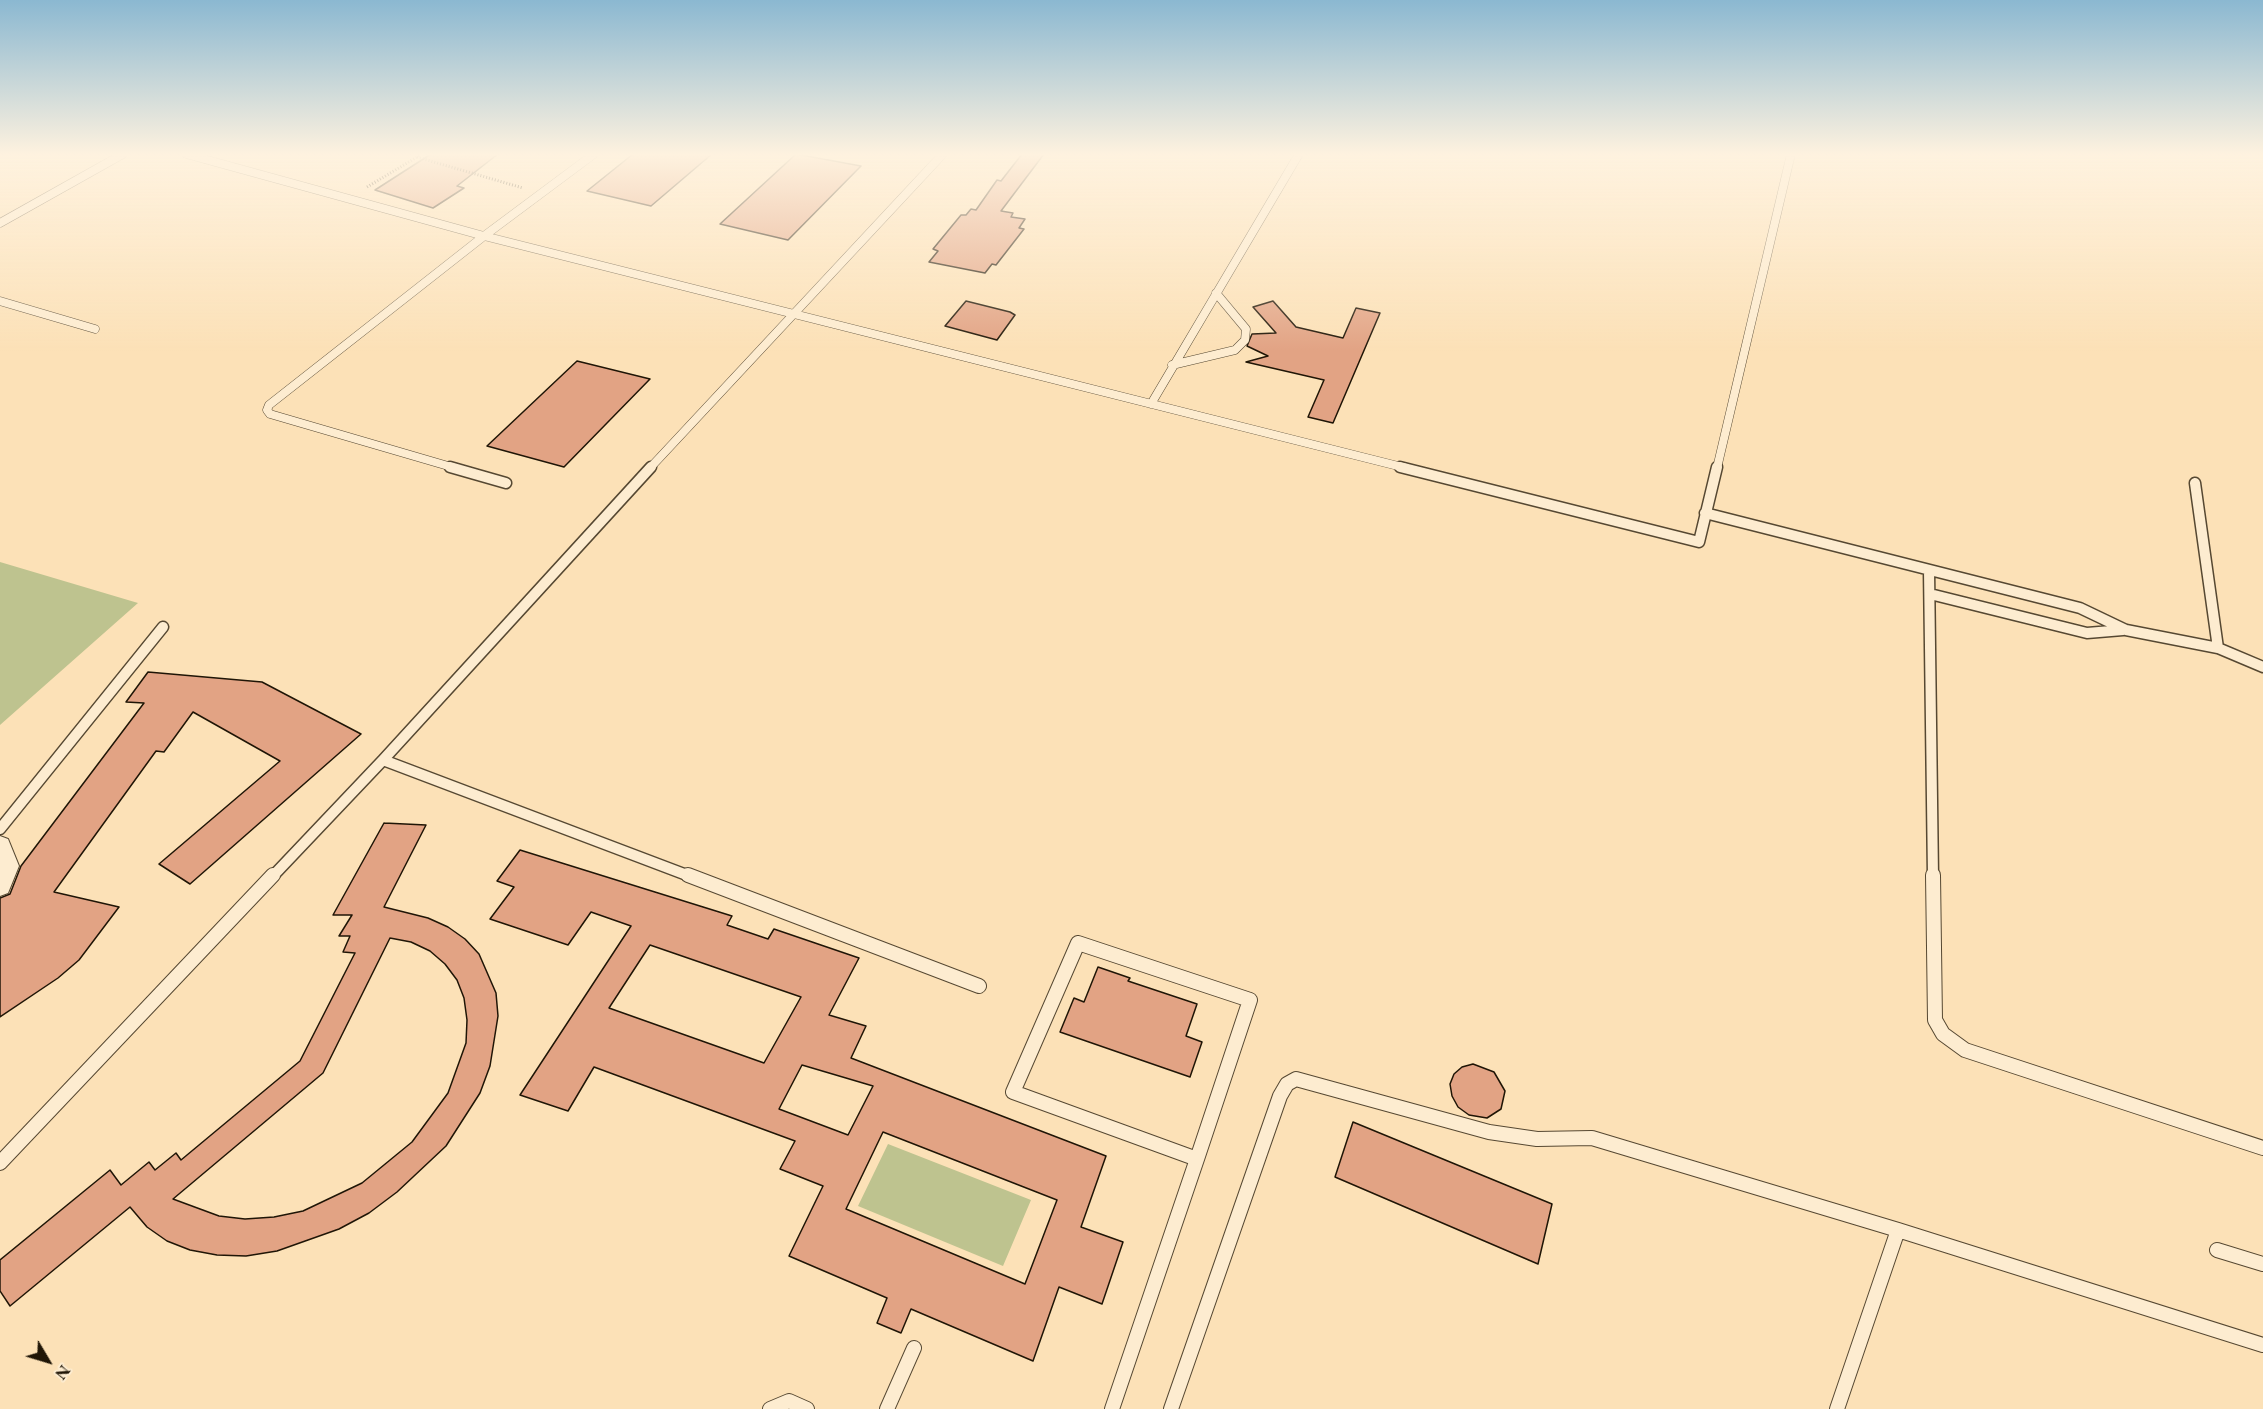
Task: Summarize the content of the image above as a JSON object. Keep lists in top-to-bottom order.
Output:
{
  "north": "bottom right"
}
